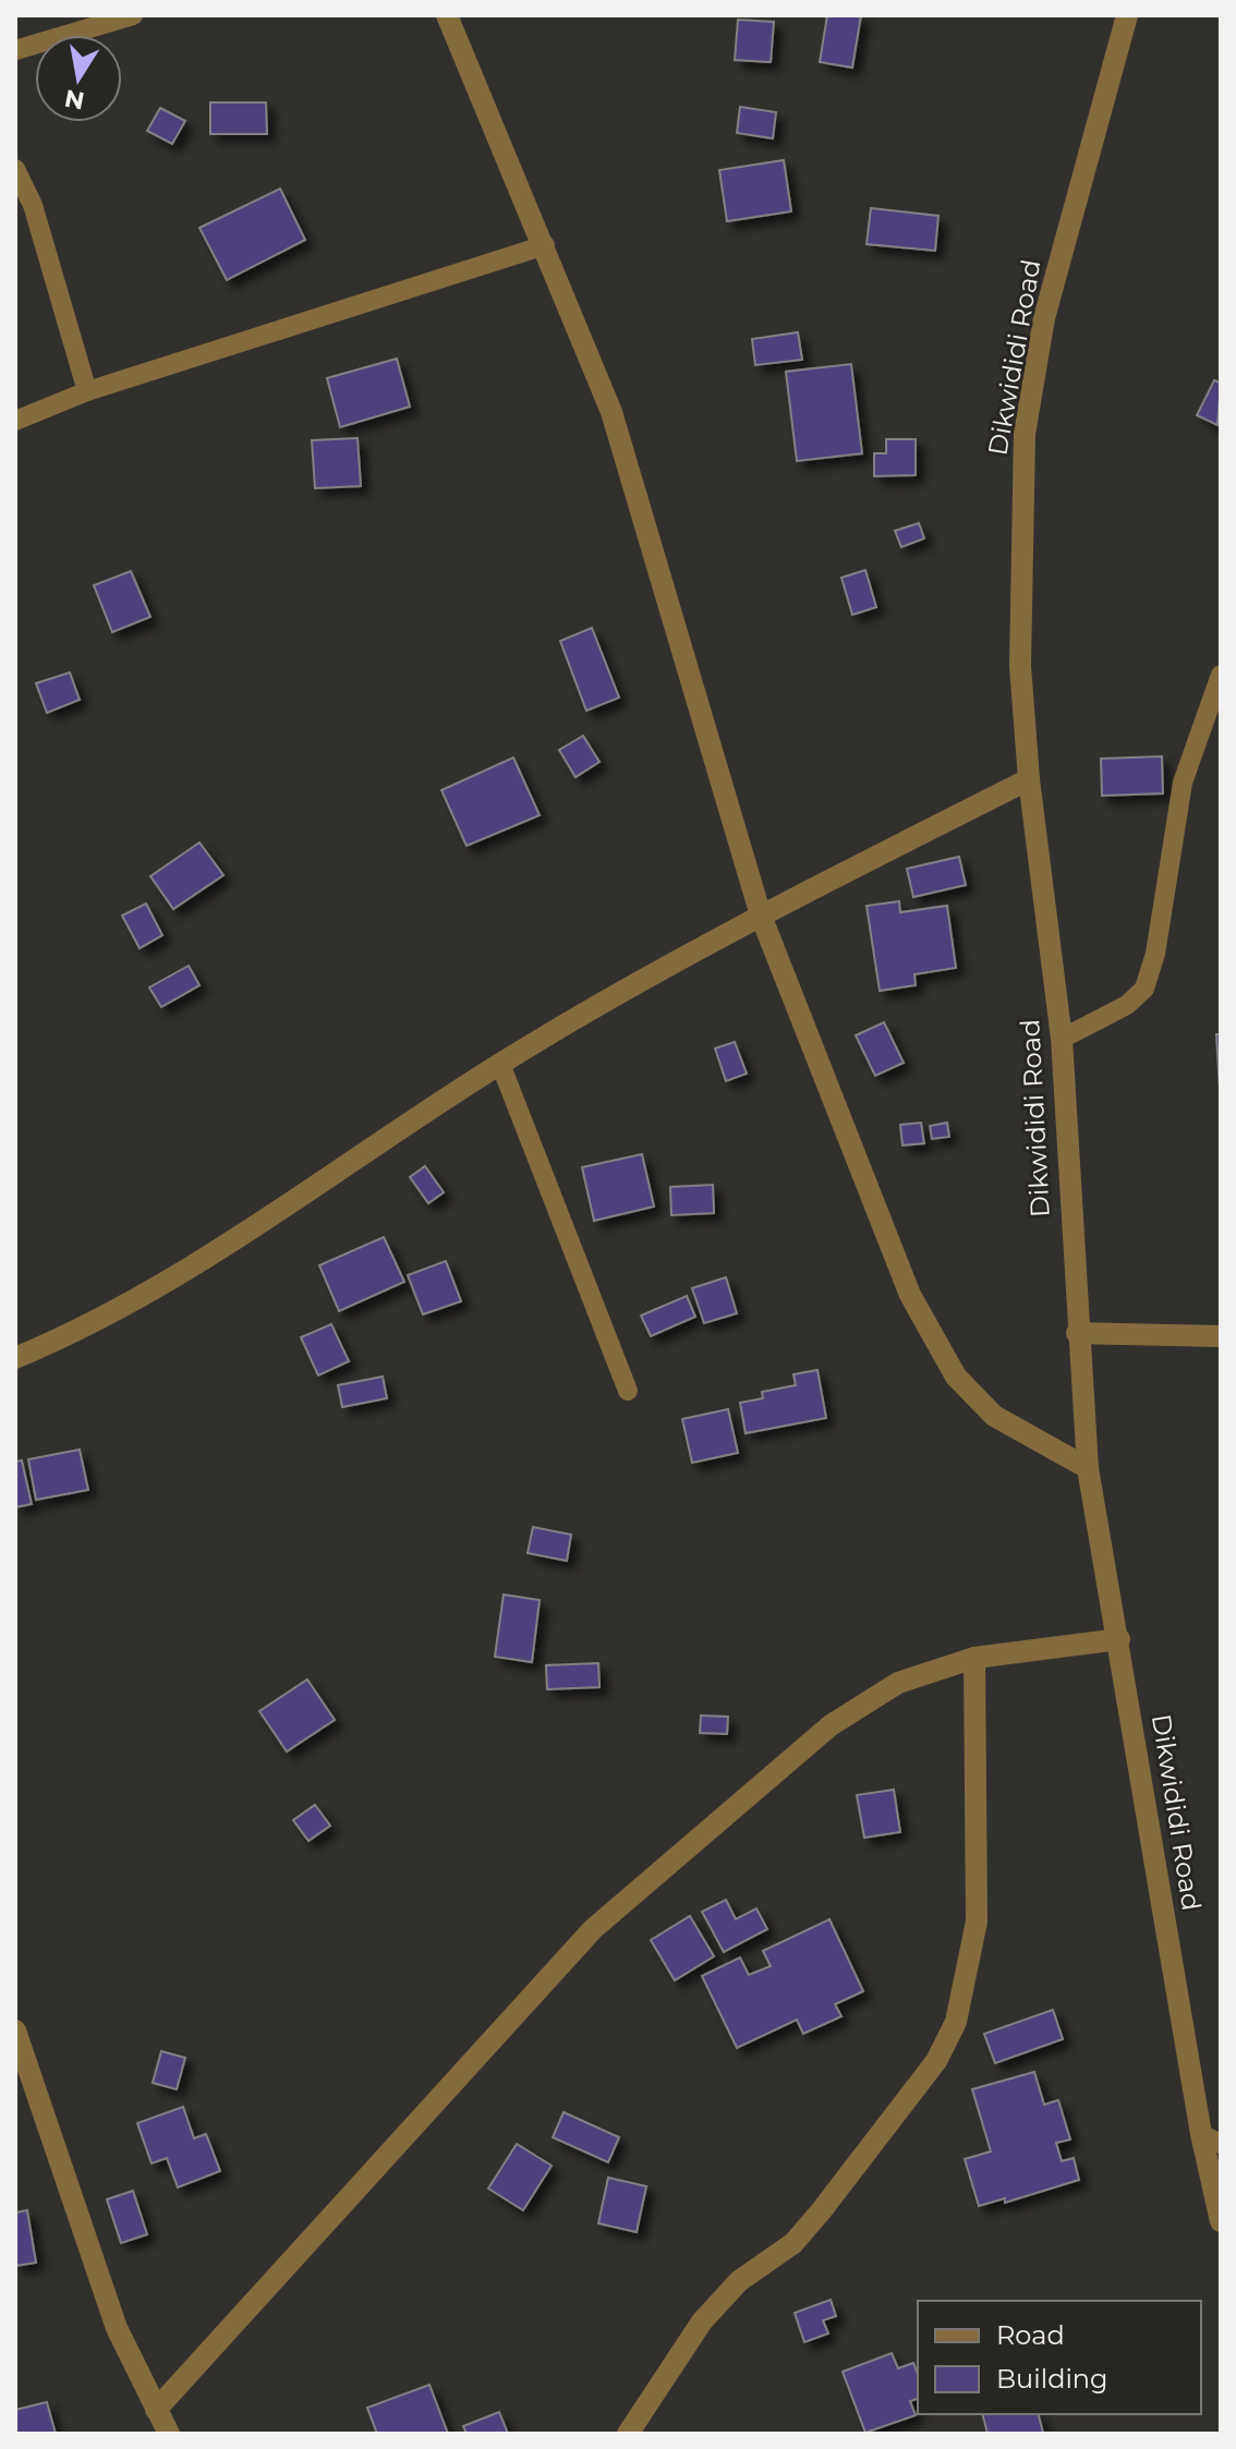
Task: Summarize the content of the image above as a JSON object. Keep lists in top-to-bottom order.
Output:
{
  "streets": {
    "street": ["Dikwididi Road"]
  },
  "legend": ["Road", "Building"],
  "north": "bottom"
}
